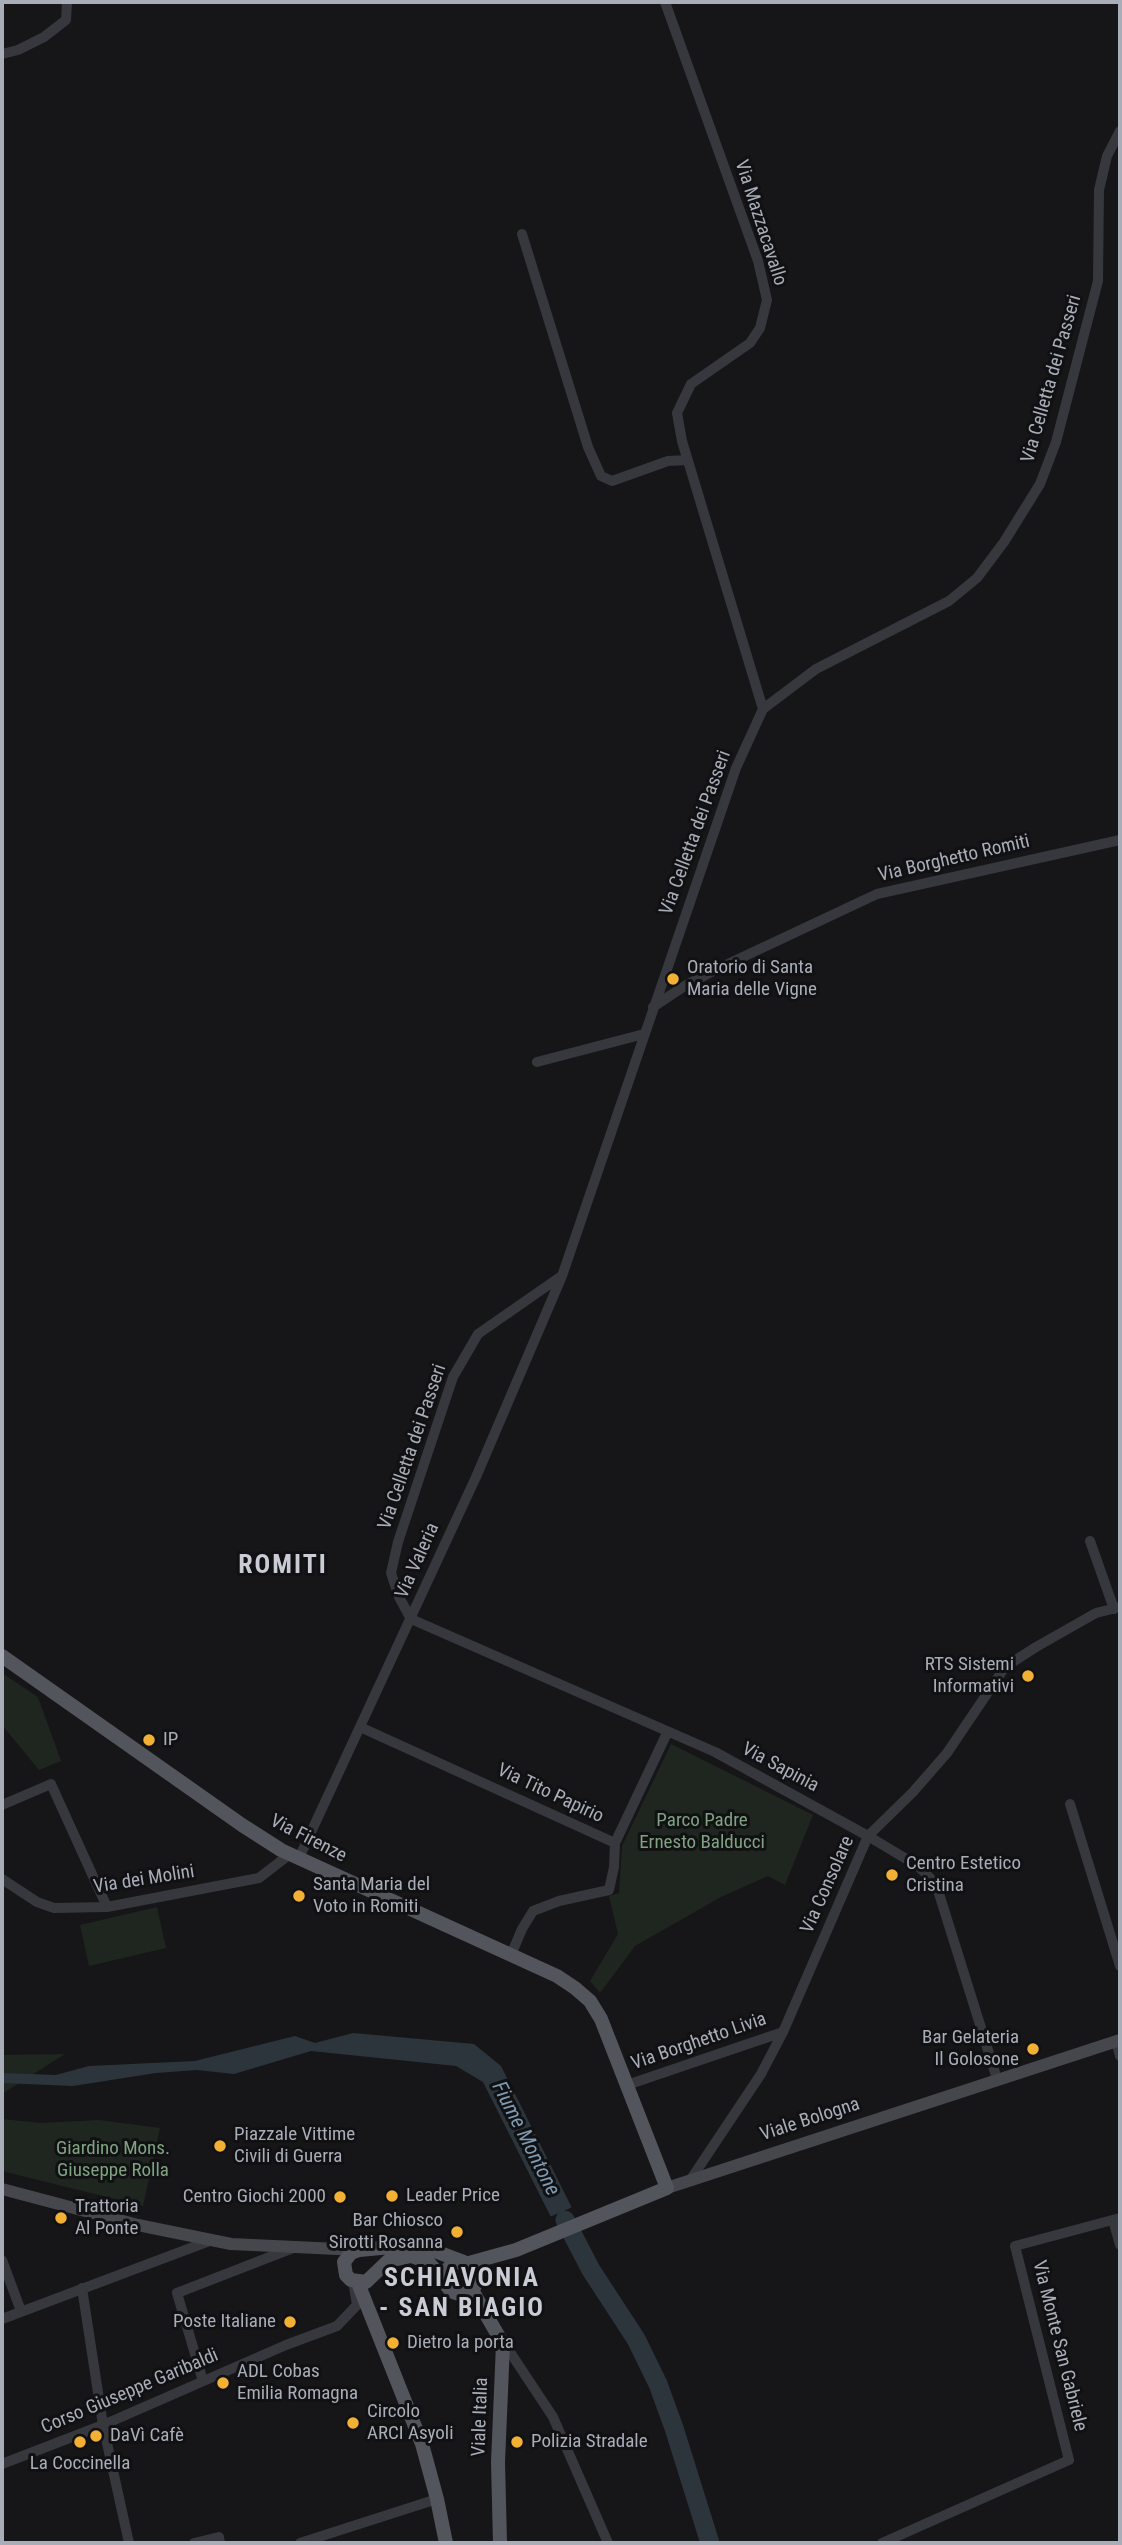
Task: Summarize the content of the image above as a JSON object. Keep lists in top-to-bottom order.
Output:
{
  "streets": {
    "main road": ["Via Firenze", "Viale Bologna", "Viale Italia"],
    "street": [
      "Via Mazzacavallo",
      "Via Celletta dei Passeri",
      "Via Borghetto Romiti",
      "Via Valeria",
      "Via Sapinia",
      "Via Tito Papirio",
      "Via dei Molini",
      "Via Consolare",
      "Via Borghetto Livia",
      "Via Monte San Gabriele",
      "Corso Giuseppe Garibaldi"
    ]
  },
  "crossings": [
    ["Via Mazzacavallo", "Via Celletta dei Passeri"],
    ["Via Celletta dei Passeri", "Via Borghetto Romiti"],
    ["Via Celletta dei Passeri", "Via Valeria"],
    ["Via Celletta dei Passeri", "Via Sapinia"],
    ["Via Valeria", "Via Sapinia"],
    ["Via Valeria", "Via Tito Papirio"],
    ["Via Valeria", "Via Firenze"],
    ["Via Valeria", "Via dei Molini"],
    ["Via Sapinia", "Via Tito Papirio"],
    ["Via Sapinia", "Via Consolare"],
    ["Via Sapinia", "Viale Bologna"],
    ["Via Firenze", "Via dei Molini"],
    ["Via Firenze", "Via Borghetto Livia"],
    ["Via Firenze", "Viale Bologna"],
    ["Via Consolare", "Via Borghetto Livia"],
    ["Via Consolare", "Viale Bologna"],
    ["Viale Bologna", "Viale Italia"]
  ],
  "districts": ["ROMITI", "SCHIAVONIA - SAN BIAGIO"],
  "water": ["Fiume Montone"],
  "parks": ["Parco Padre Ernesto Balducci", "Giardino Mons. Giuseppe Rolla"],
  "places": [
    "Oratorio di Santa Maria delle Vigne",
    "RTS Sistemi Informativi",
    "IP",
    "Centro Estetico Cristina",
    "Santa Maria del Voto in Romiti",
    "Bar Gelateria Il Golosone",
    "Piazzale Vittime Civili di Guerra",
    "Leader Price",
    "Centro Giochi 2000",
    "Trattoria Al Ponte",
    "Bar Chiosco Sirotti Rosanna",
    "Poste Italiane",
    "Dietro la porta",
    "ADL Cobas Emilia Romagna",
    "Circolo ARCI Asyoli",
    "DaVì Cafè",
    "La Coccinella",
    "Polizia Stradale"
  ]
}
